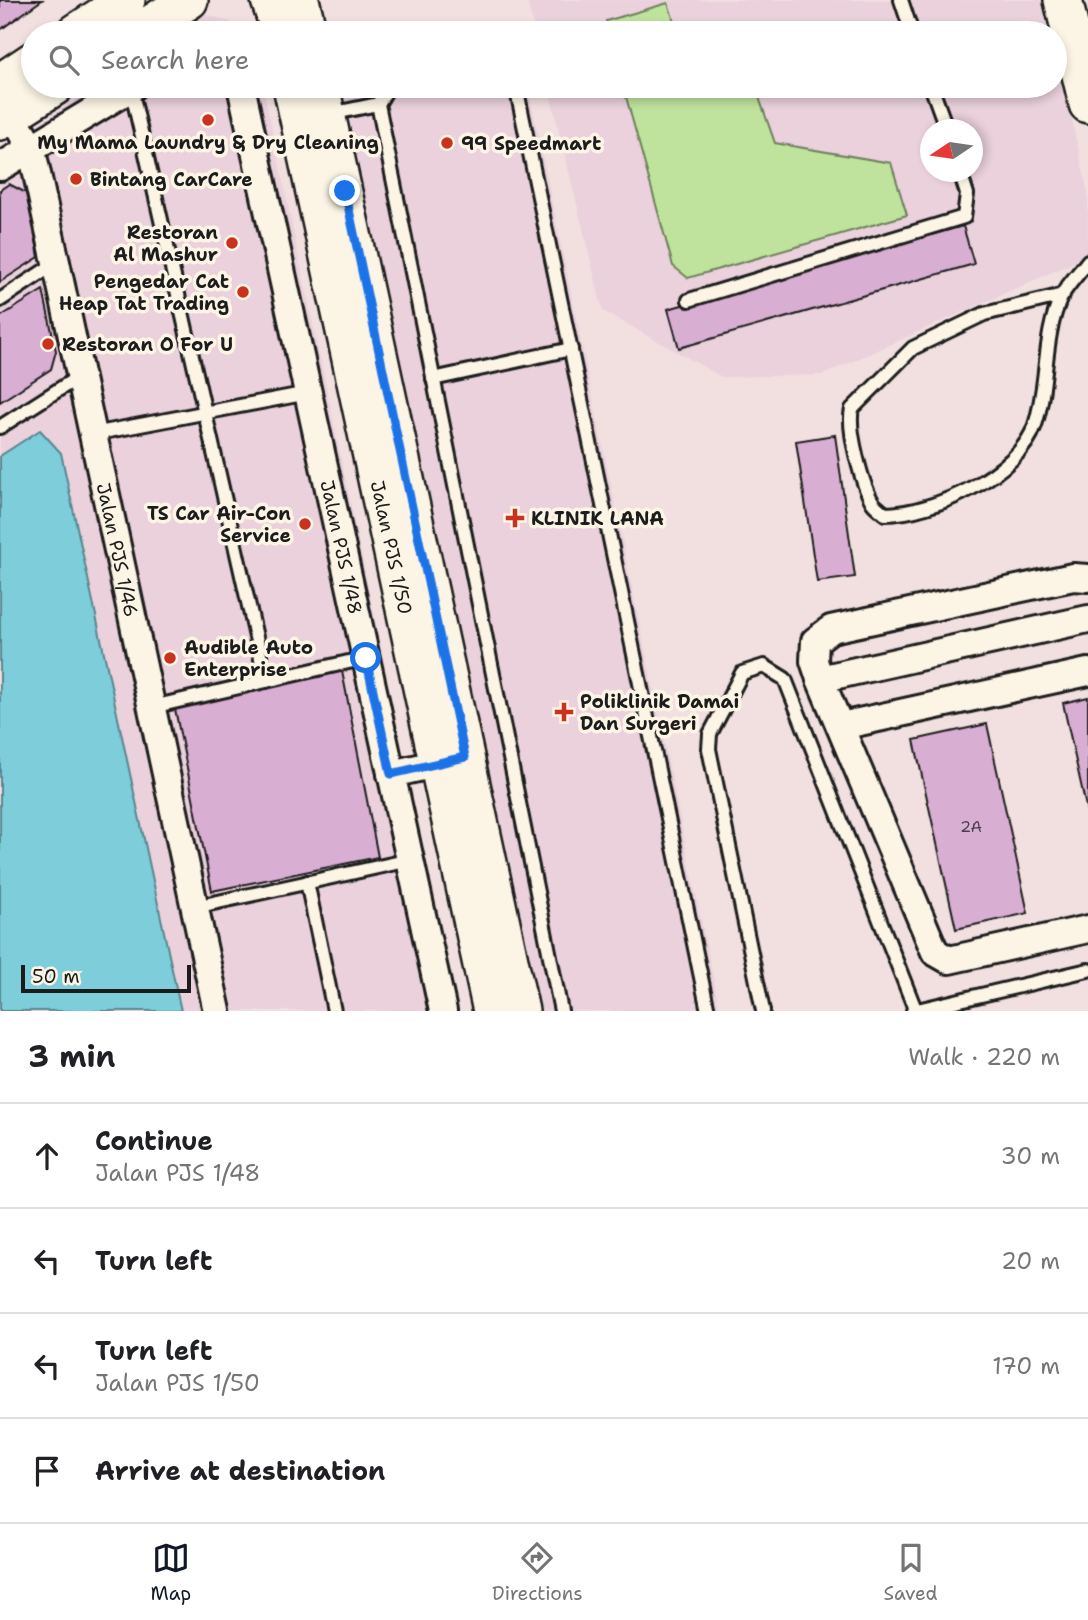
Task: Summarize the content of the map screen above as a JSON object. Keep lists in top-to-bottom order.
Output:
{
  "streets": {
    "street": ["Jalan PJS 1/48", "Jalan PJS 1/50", "Jalan PJS 1/46"]
  },
  "places": {
    "other": [
      "My Mama Laundry & Dry Cleaning",
      "99 Speedmart",
      "Bintang CarCare",
      "Restoran Al Mashur",
      "Pengedar Cat Heap Tat Trading",
      "Restoran O For U",
      "TS Car Air-Con Service",
      "Audible Auto Enterprise"
    ],
    "health": ["KLINIK LANA", "Poliklinik Damai Dan Surgeri"]
  },
  "house_numbers": ["2A"],
  "scale_bar": "50 m",
  "north": "left",
  "page": {
    "search": "Search here",
    "scale": "50 m",
    "heading": ["3 min", "Walk · 220 m"],
    "list": [
      ["Continue", "Jalan PJS 1/48", "30 m"],
      ["Turn left", "20 m"],
      ["Turn left", "Jalan PJS 1/50", "170 m"],
      "Arrive at destination"
    ],
    "nav": ["Map", "Directions", "Saved"]
  }
}
